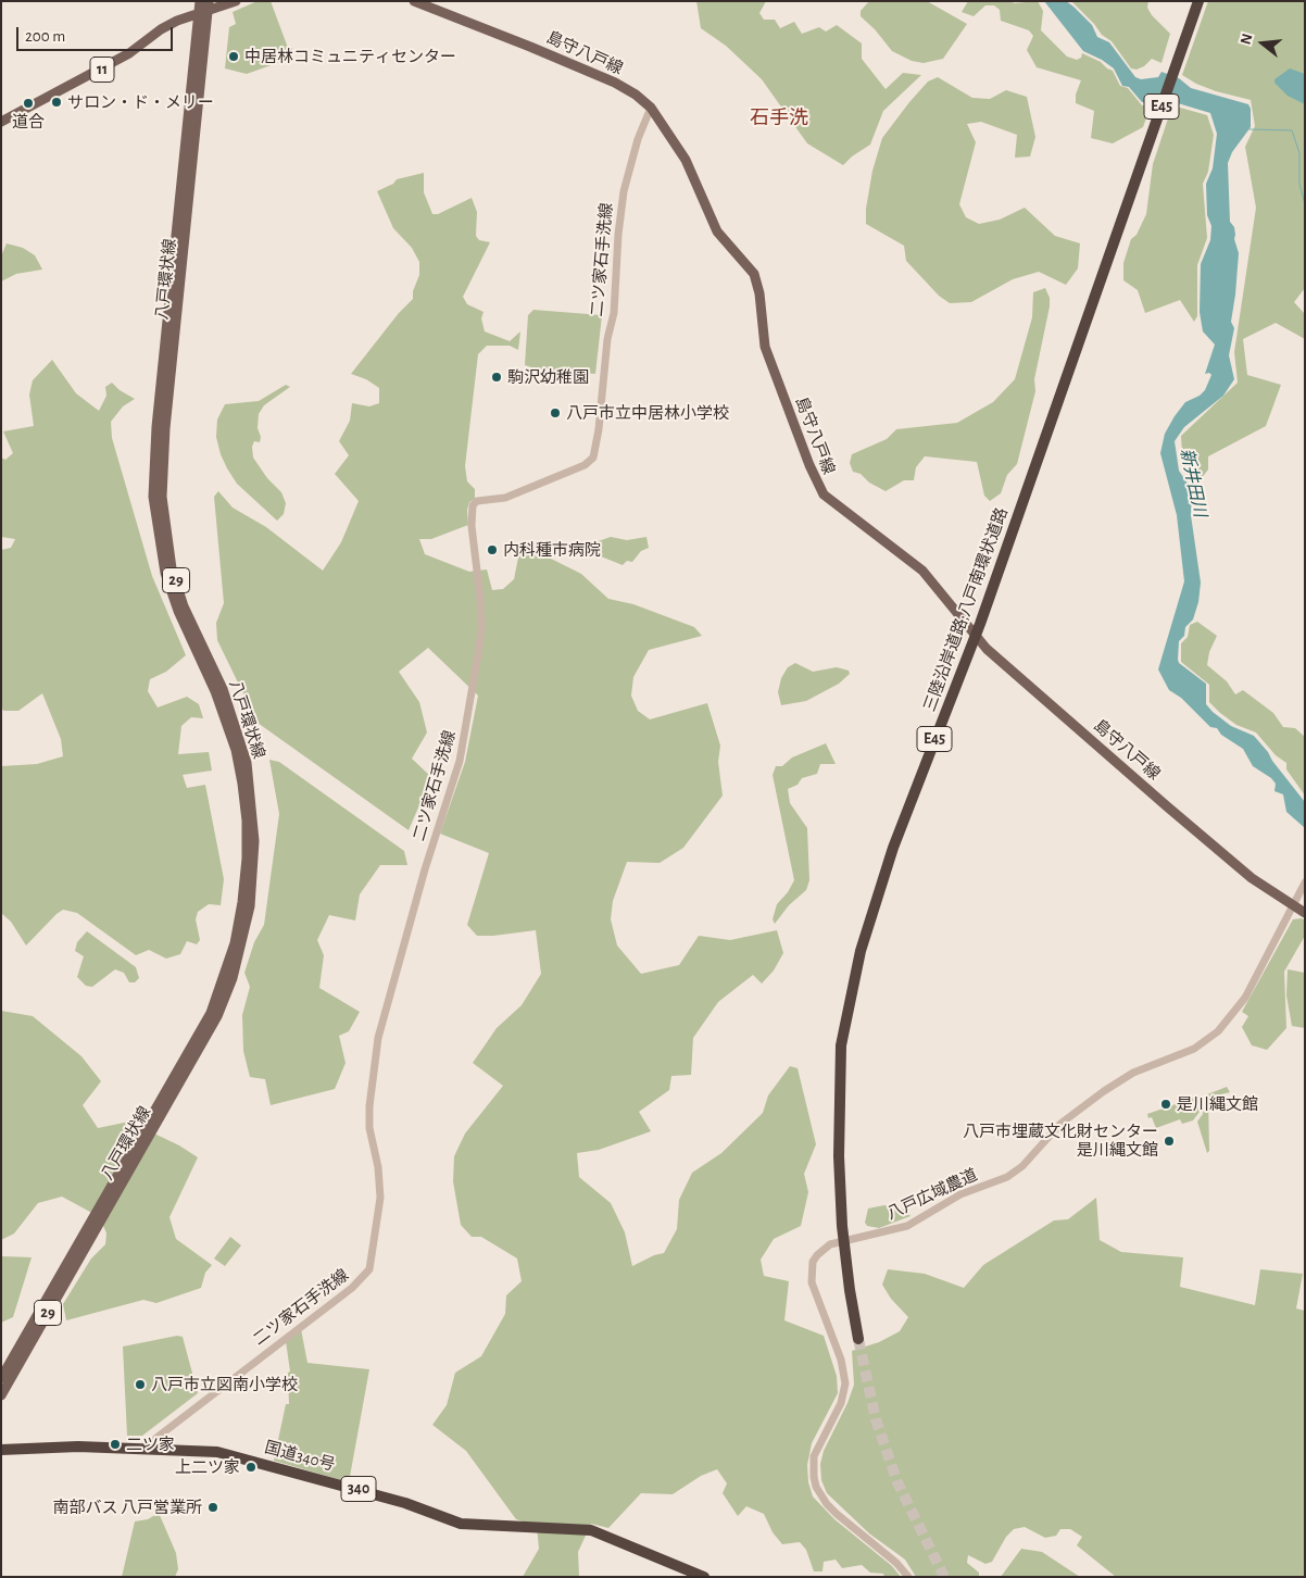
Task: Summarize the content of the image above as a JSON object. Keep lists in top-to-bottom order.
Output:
{
  "streets": {
    "highway": [
      "E45",
      "三陸沿岸道路;八戸南環状道路",
      "国道340号",
      "340"
    ],
    "main road": [
      "島守八戸線",
      "11",
      "八戸環状線",
      "29"
    ],
    "street": ["二ツ家石手洗線", "八戸広域農道"]
  },
  "crossings": [
    ["島守八戸線", "二ツ家石手洗線"],
    ["島守八戸線", "八戸広域農道"],
    ["11", "八戸環状線"],
    ["二ツ家石手洗線", "国道340号"]
  ],
  "districts": ["石手洗"],
  "water": ["新井田川"],
  "places": [
    "中居林コミュニティセンター",
    "サロン・ド・メリー",
    "道合",
    "駒沢幼稚園",
    "八戸市立中居林小学校",
    "内科種市病院",
    "是川縄文館",
    "八戸市埋蔵文化財センター 是川縄文館",
    "八戸市立図南小学校",
    "二ツ家",
    "上二ツ家",
    "南部バス 八戸営業所"
  ],
  "scale_bar": "200 m",
  "north": "left"
}
